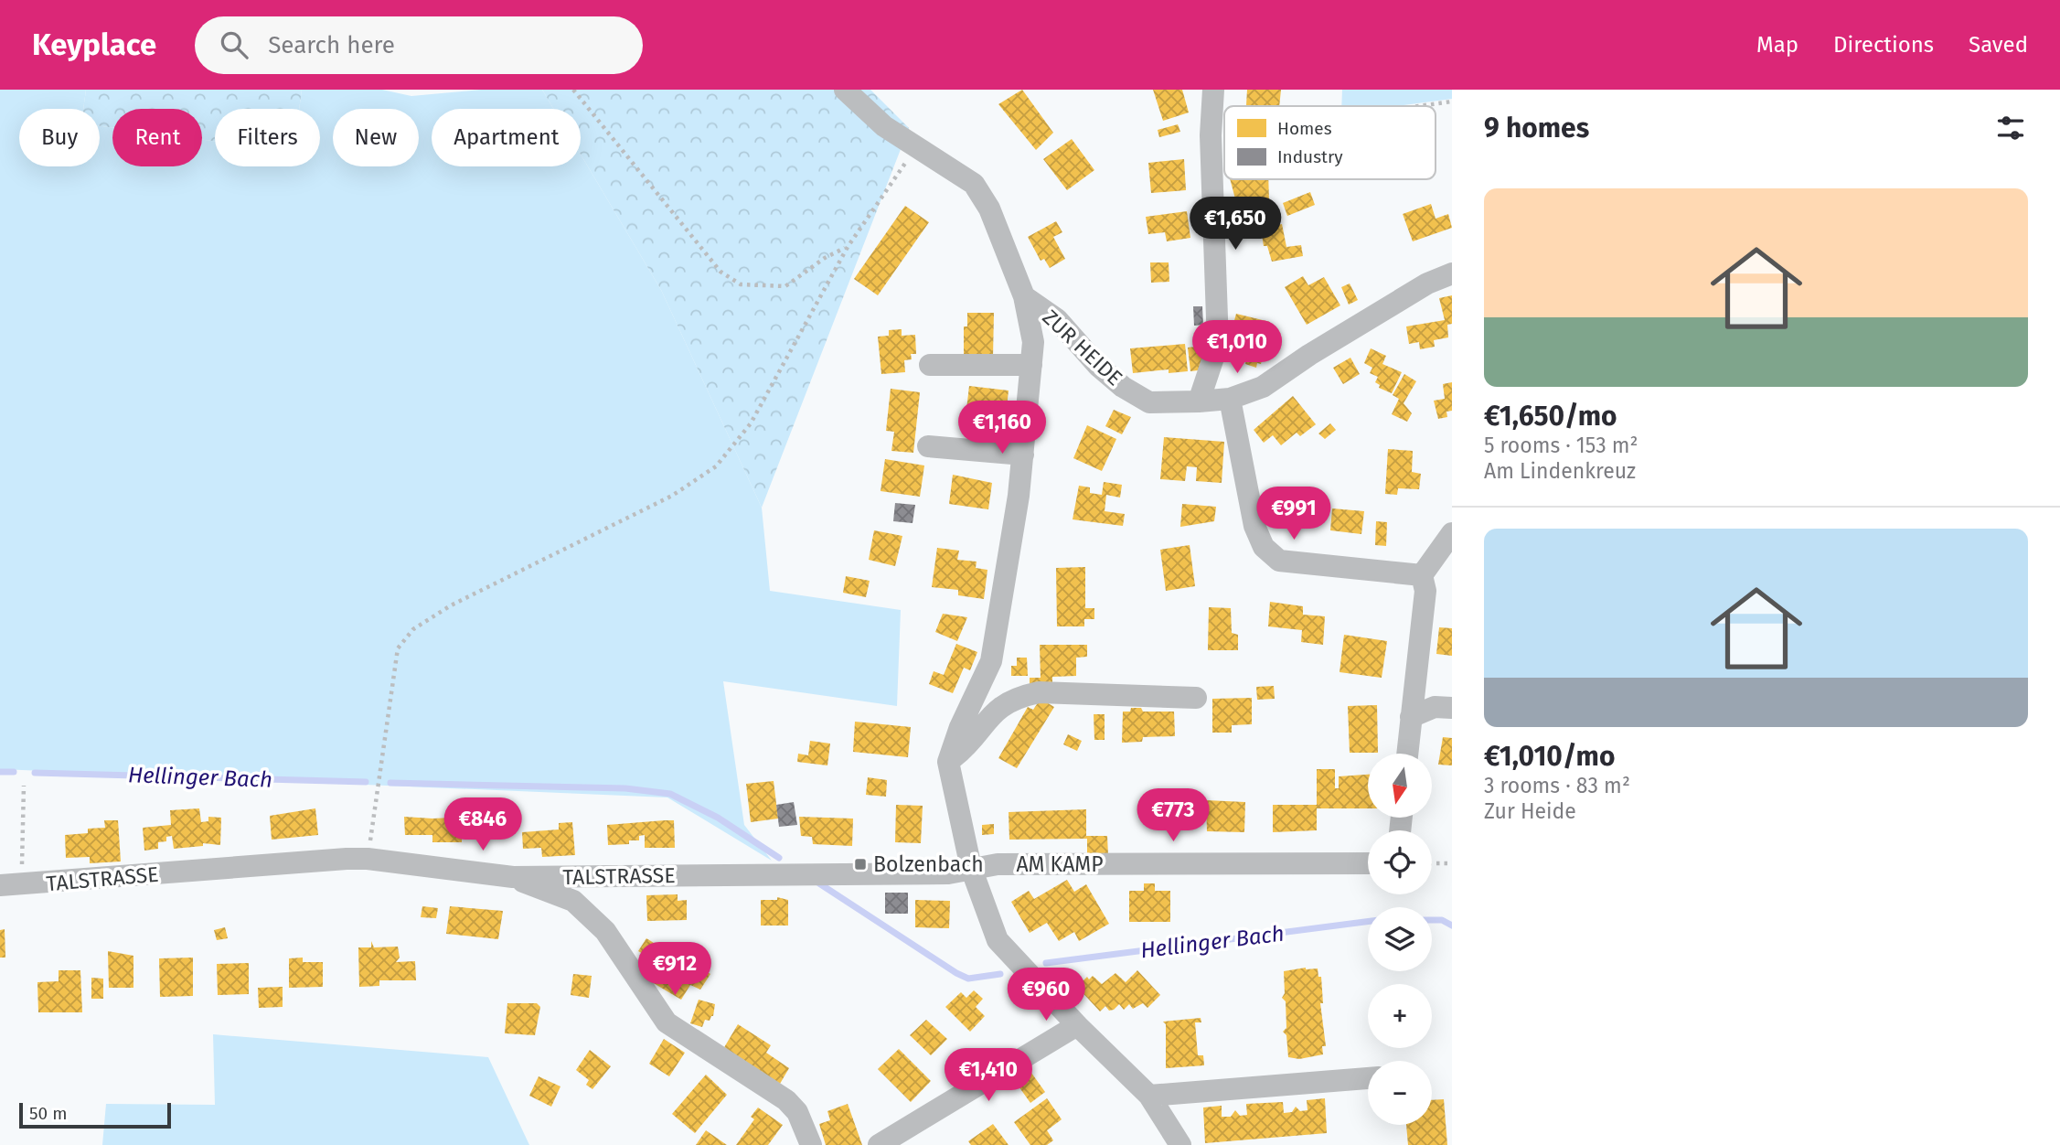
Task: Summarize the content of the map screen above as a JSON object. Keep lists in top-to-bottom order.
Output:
{
  "streets": {
    "street": ["ZUR HEIDE", "AM KAMP", "TALSTRASSE"]
  },
  "crossings": [
    ["AM KAMP", "TALSTRASSE"]
  ],
  "water": ["Hellinger Bach"],
  "places": {
    "transit": ["Bolzenbach"]
  },
  "legend": ["Homes", "Industry"],
  "scale_bar": "50 m",
  "north": "bottom",
  "page": {
    "header": "Keyplace",
    "search": "Search here",
    "nav": ["Map", "Directions", "Saved"],
    "heading": "9 homes",
    "chip": [
      "Buy",
      "Rent",
      "Filters",
      "New",
      "Apartment"
    ],
    "list": [
      {
        "name": "€1,650/mo",
        "note": "5 rooms · 153 m² · Am Lindenkreuz"
      },
      {
        "name": "€1,010/mo",
        "note": "3 rooms · 83 m² · Zur Heide"
      }
    ],
    "price": [
      "€1,650",
      "€1,010",
      "€1,160",
      "€991",
      "€773",
      "€846",
      "€912",
      "€960",
      "€1,410"
    ],
    "map_buttons": ["+", "−"],
    "scale": "50 m"
  }
}
